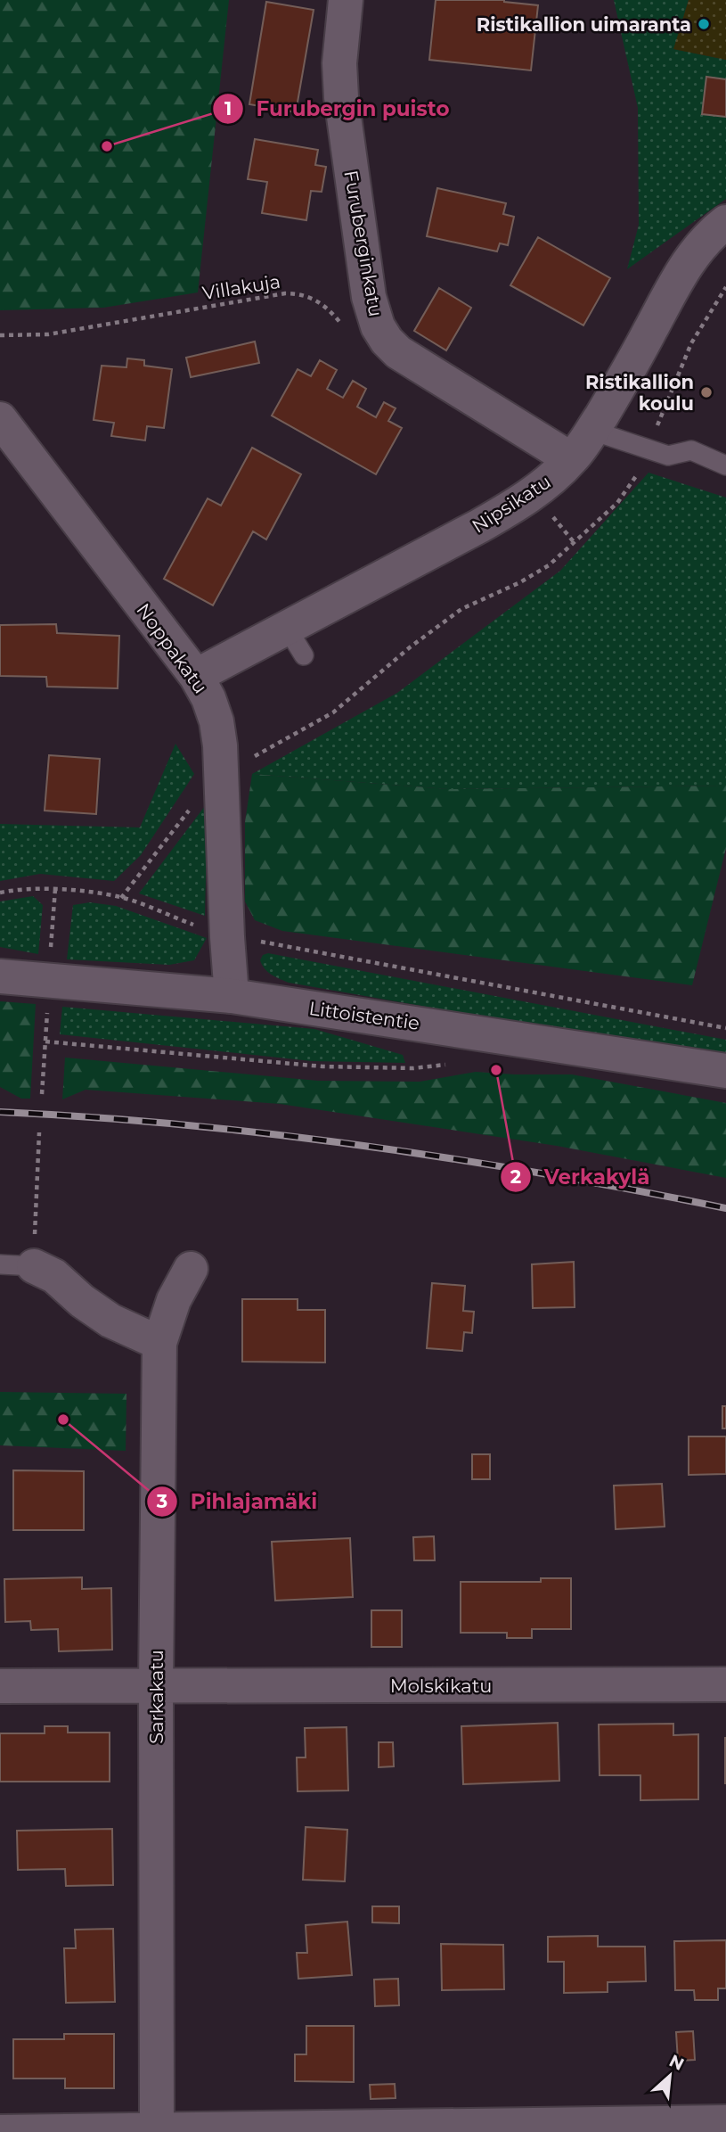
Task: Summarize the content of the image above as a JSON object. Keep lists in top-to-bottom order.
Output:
{
  "streets": {
    "street": [
      "Furuberginkatu",
      "Nipsikatu",
      "Noppakatu",
      "Littoistentie",
      "Molskikatu",
      "Sarkakatu"
    ],
    "path": ["Villakuja"]
  },
  "crossings": [
    ["Furuberginkatu", "Nipsikatu"],
    ["Nipsikatu", "Noppakatu"],
    ["Noppakatu", "Littoistentie"],
    ["Molskikatu", "Sarkakatu"]
  ],
  "places": [
    "Ristikallion uimaranta",
    "Furubergin puisto",
    "Ristikallion koulu",
    "Verkakylä",
    "Pihlajamäki"
  ],
  "north": "top right"
}
